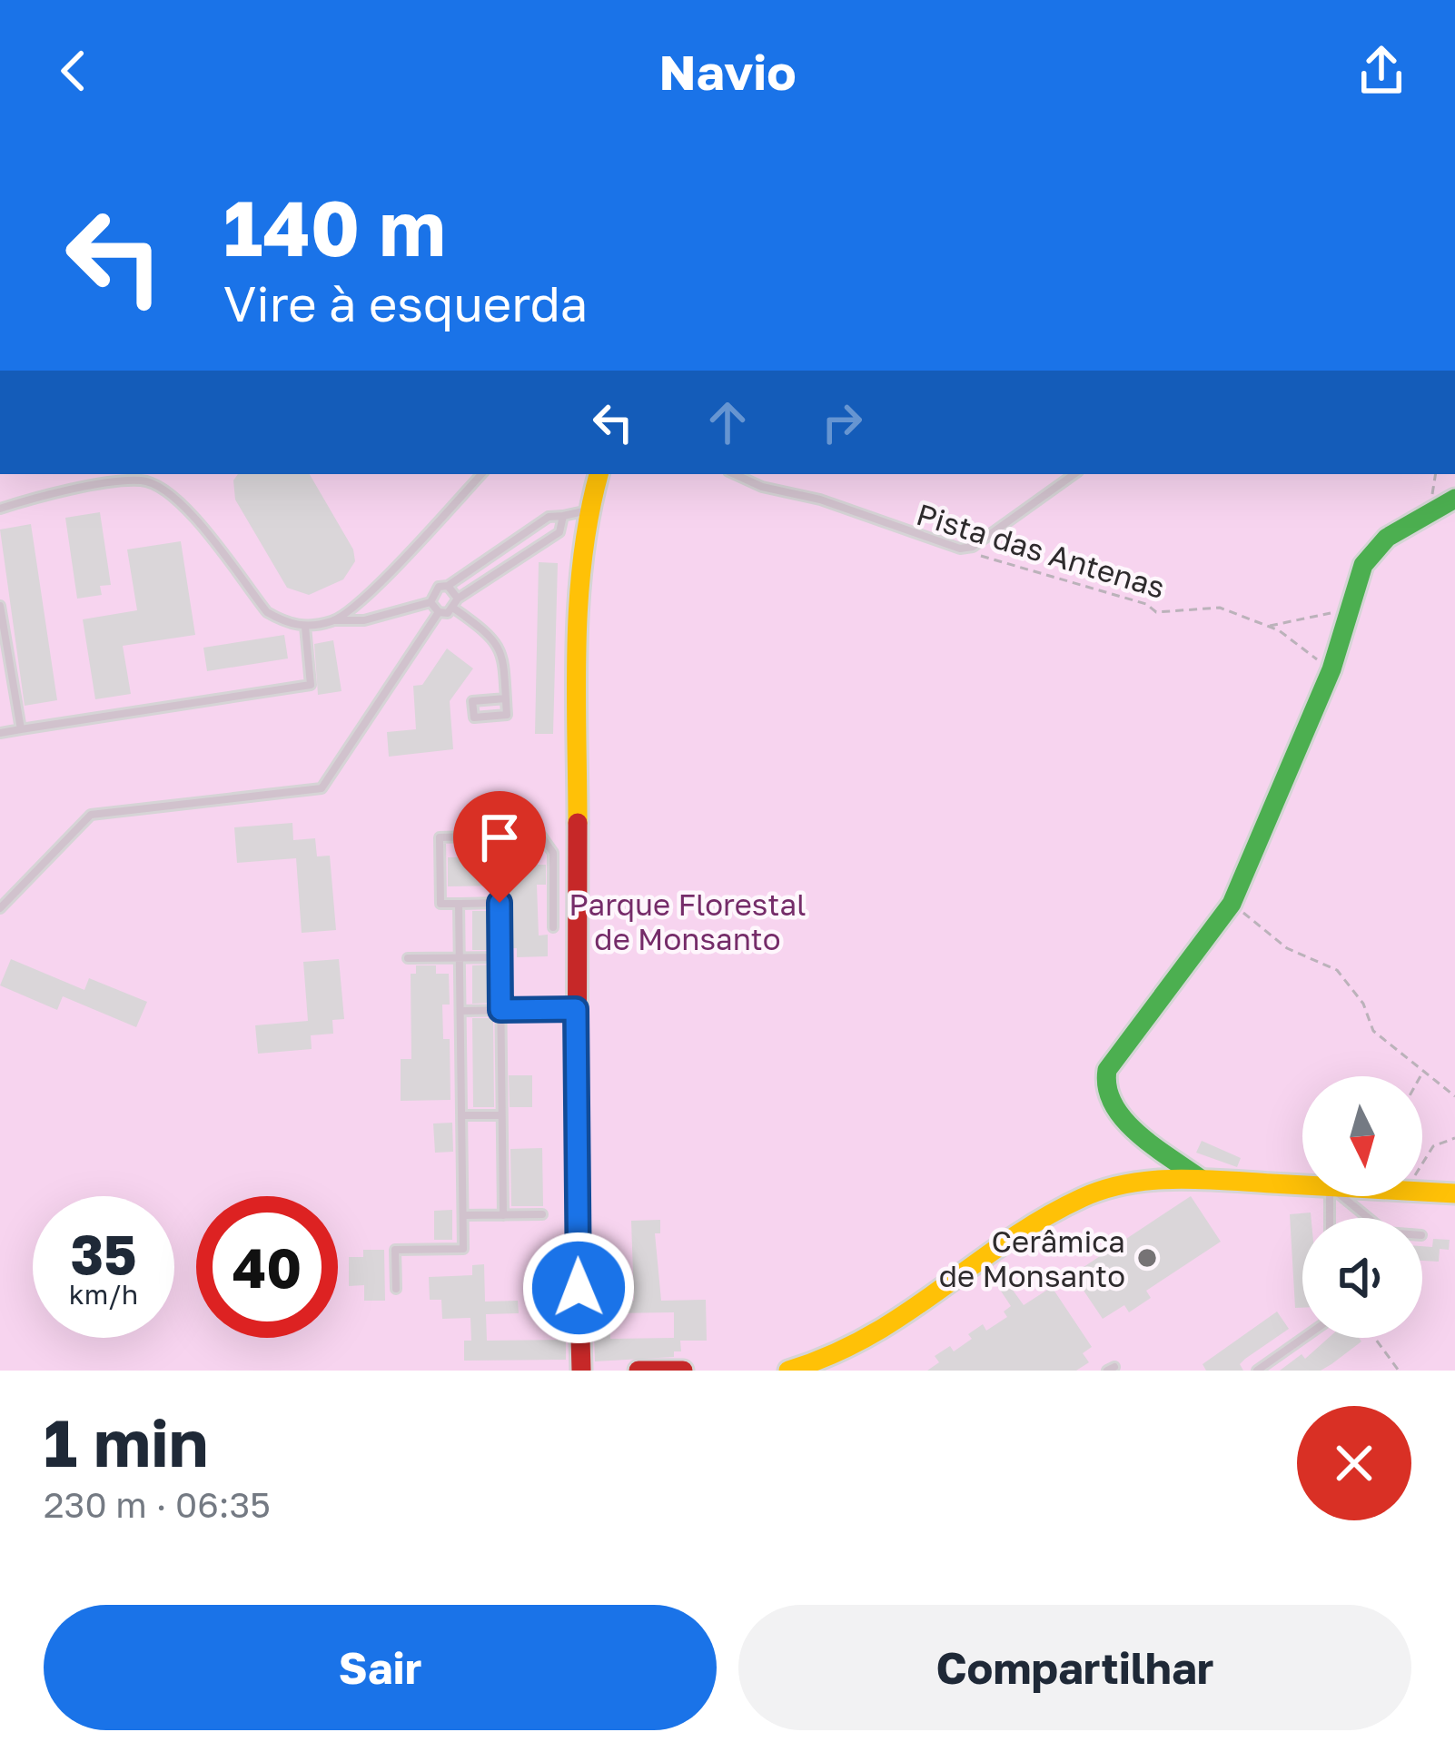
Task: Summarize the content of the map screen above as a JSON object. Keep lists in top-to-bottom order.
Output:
{
  "streets": {
    "lane": ["Pista das Antenas"]
  },
  "parks": ["Parque Florestal de Monsanto"],
  "places": ["Cerâmica de Monsanto"],
  "north": "bottom",
  "page": {
    "header": "Navio",
    "turn": ["140 m", "Vire à esquerda"],
    "speed": "35 km/h",
    "limit": "40",
    "heading": ["1 min", "230 m · 06:35"],
    "buttons": ["Sair", "Compartilhar"]
  }
}
